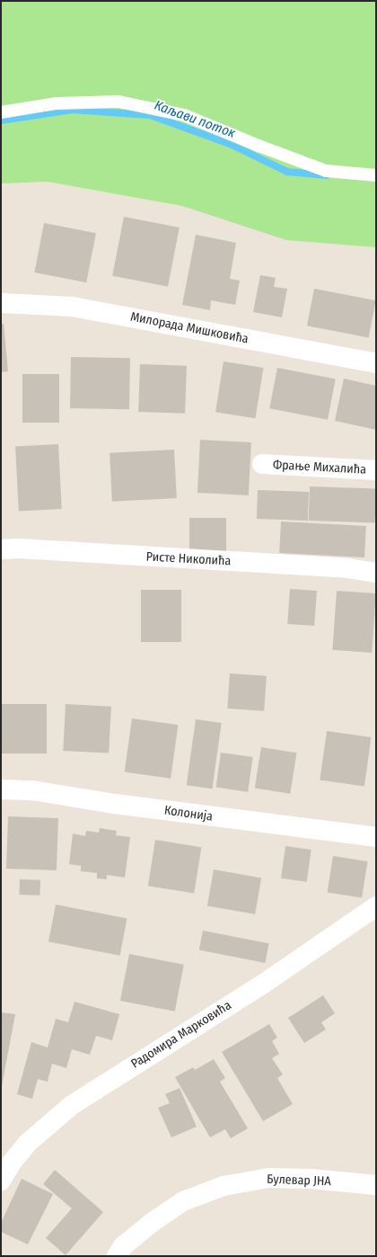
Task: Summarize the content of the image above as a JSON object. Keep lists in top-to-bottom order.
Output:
{
  "streets": {
    "street": [
      "Милорада Мишковића",
      "Фрање Михалића",
      "Ристе Николића",
      "Колонија",
      "Радомира Марковића",
      "Булевар ЈНА"
    ]
  },
  "water": ["Каљави поток"]
}
